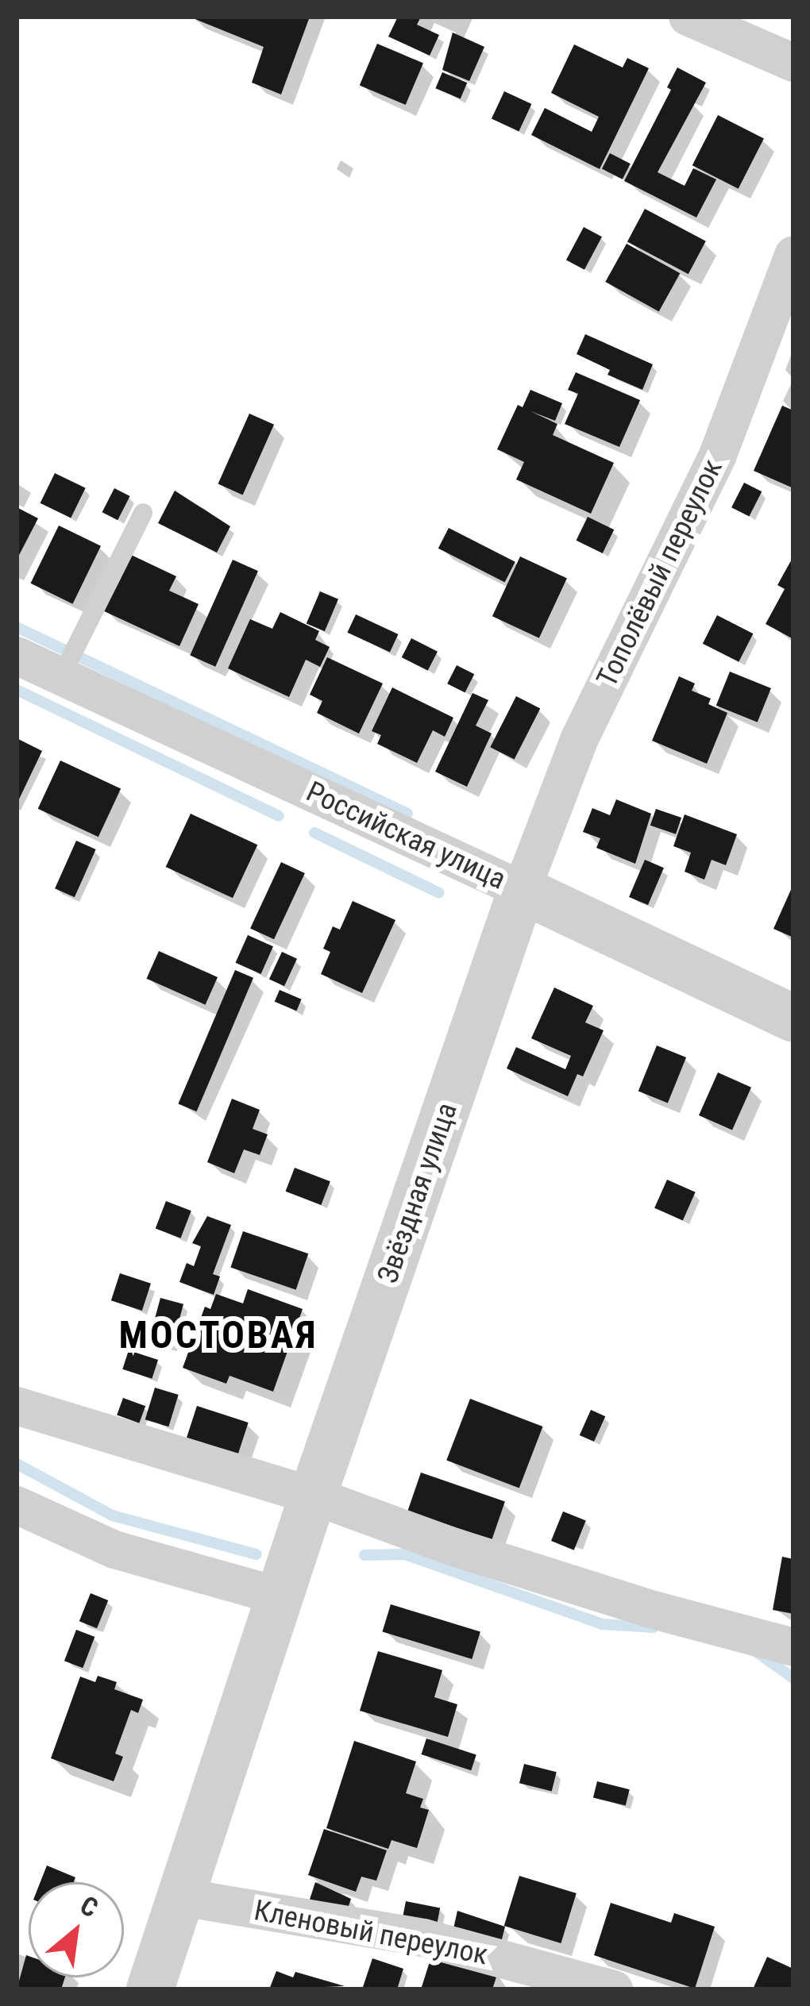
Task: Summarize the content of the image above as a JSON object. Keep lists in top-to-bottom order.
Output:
{
  "streets": {
    "street": [
      "Тополёвый переулок",
      "Российская улица",
      "Звёздная улица",
      "Кленовый переулок"
    ]
  },
  "crossings": [
    ["Тополёвый переулок", "Российская улица"],
    ["Тополёвый переулок", "Звёздная улица"],
    ["Российская улица", "Звёздная улица"],
    ["Звёздная улица", "Кленовый переулок"]
  ],
  "districts": ["МОСТОВАЯ"],
  "north": "top right"
}
